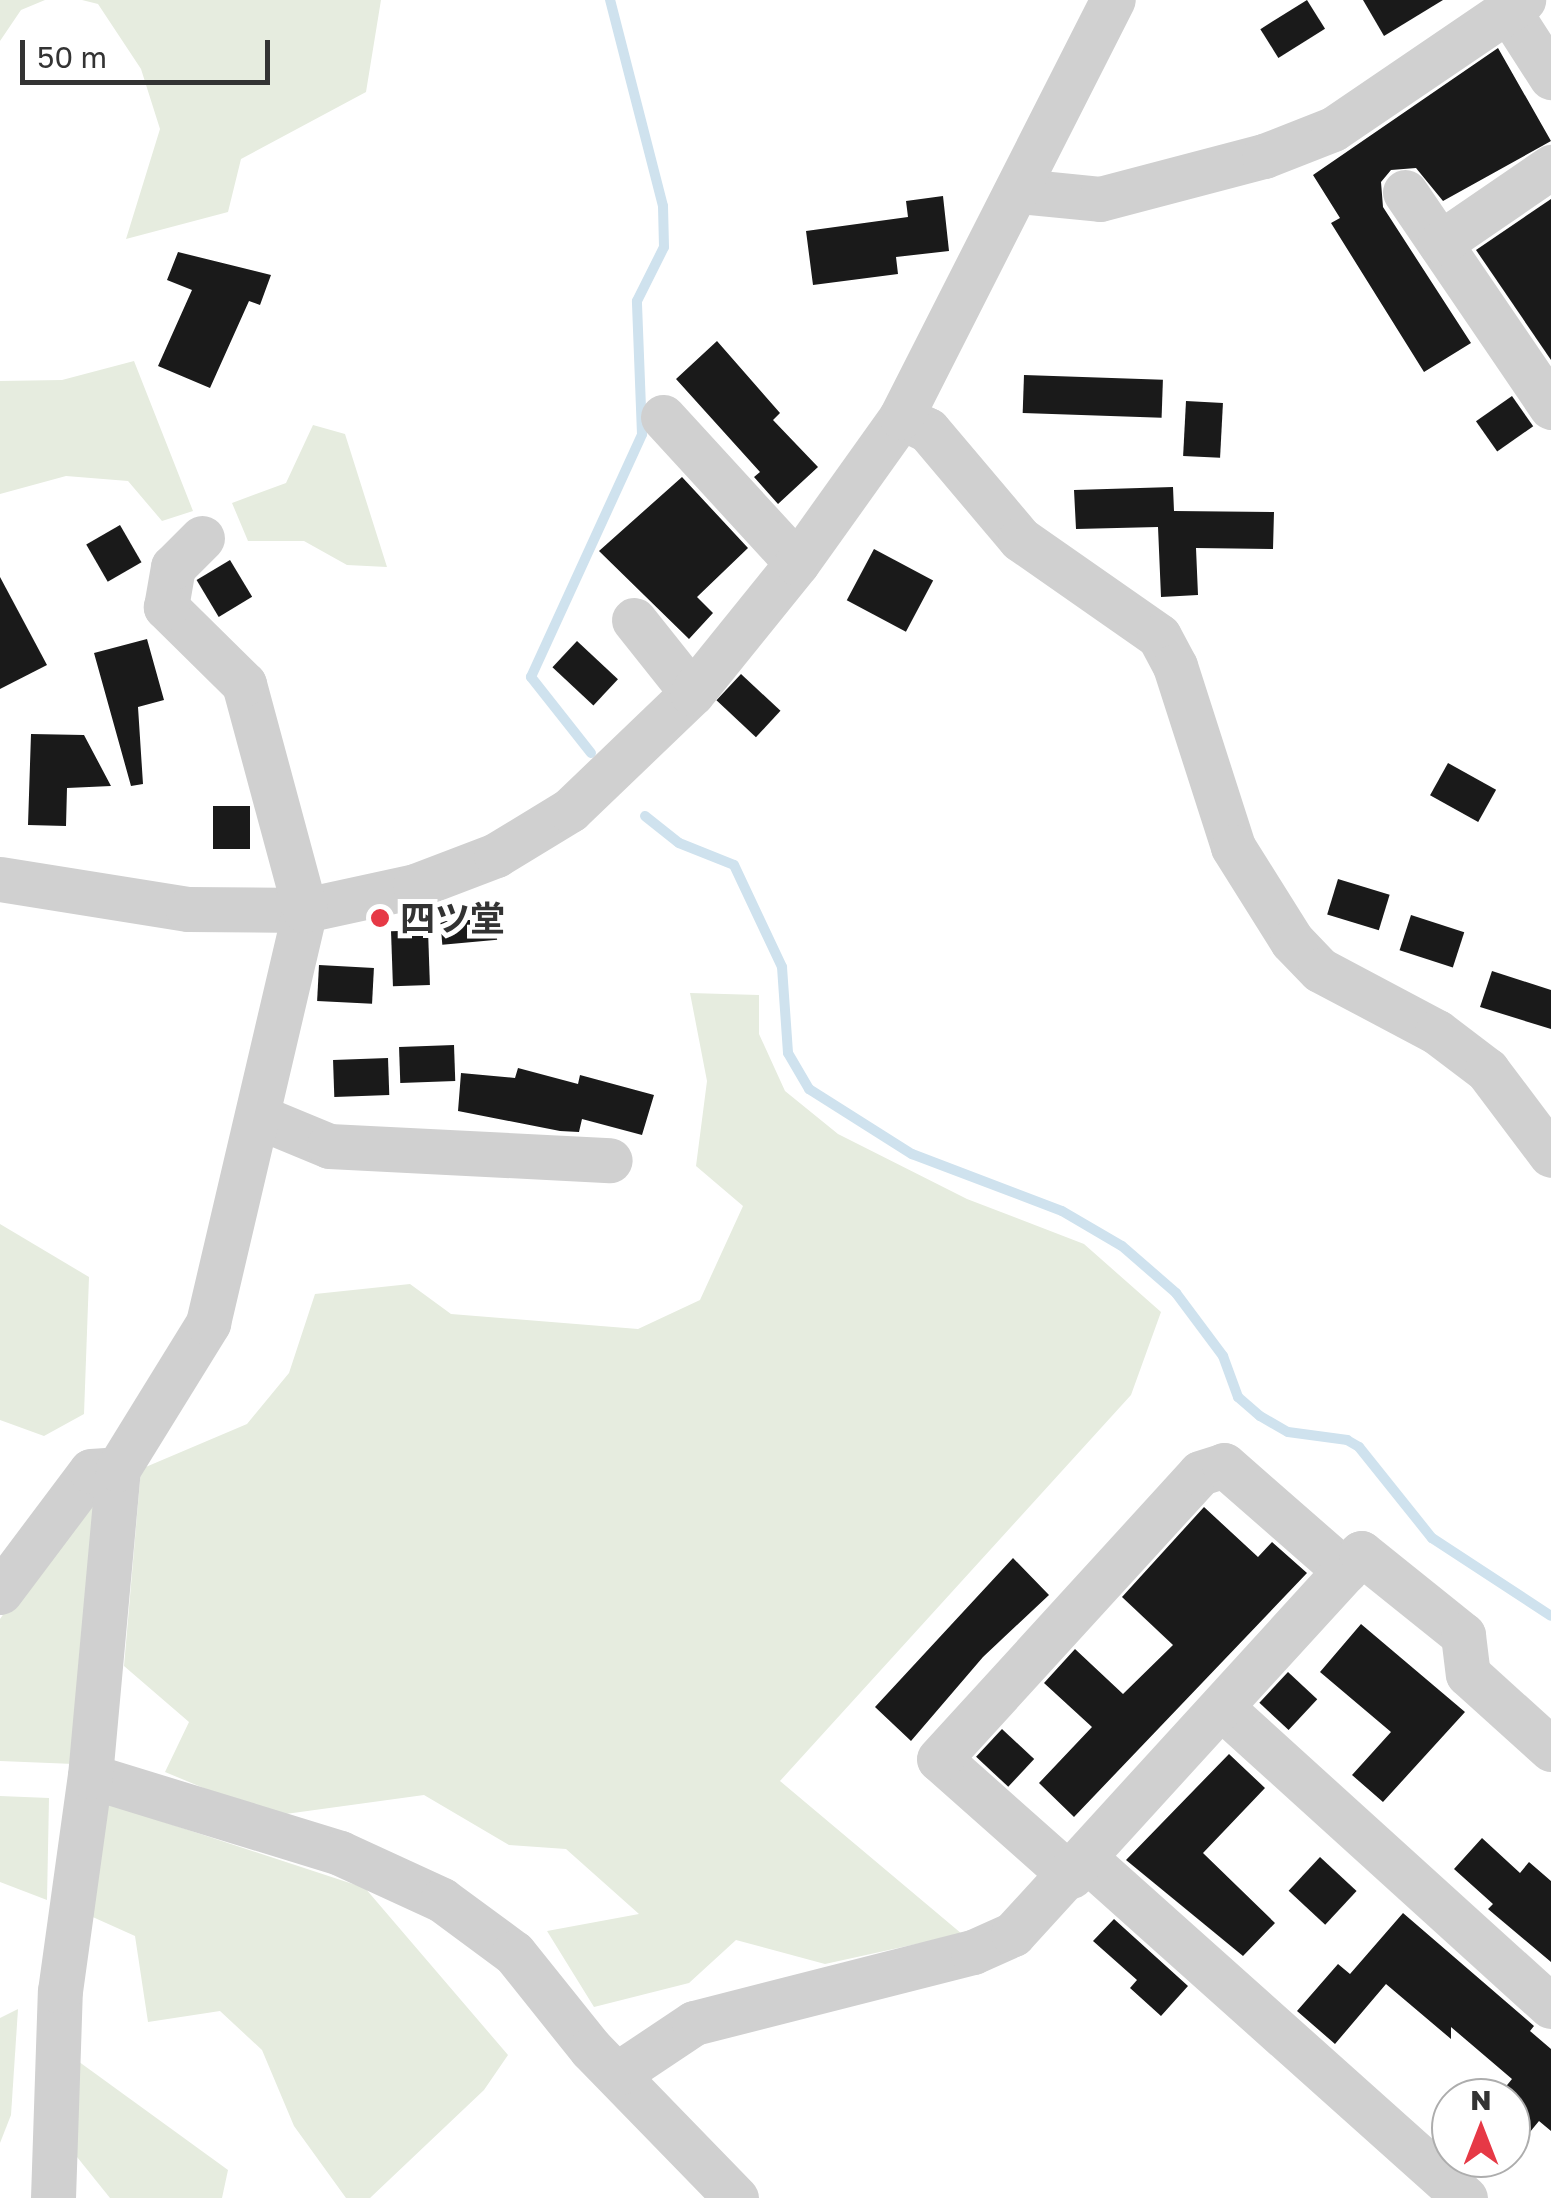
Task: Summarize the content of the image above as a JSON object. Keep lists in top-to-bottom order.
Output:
{
  "places": ["四ツ堂"],
  "scale_bar": "50 m",
  "north": "top"
}
